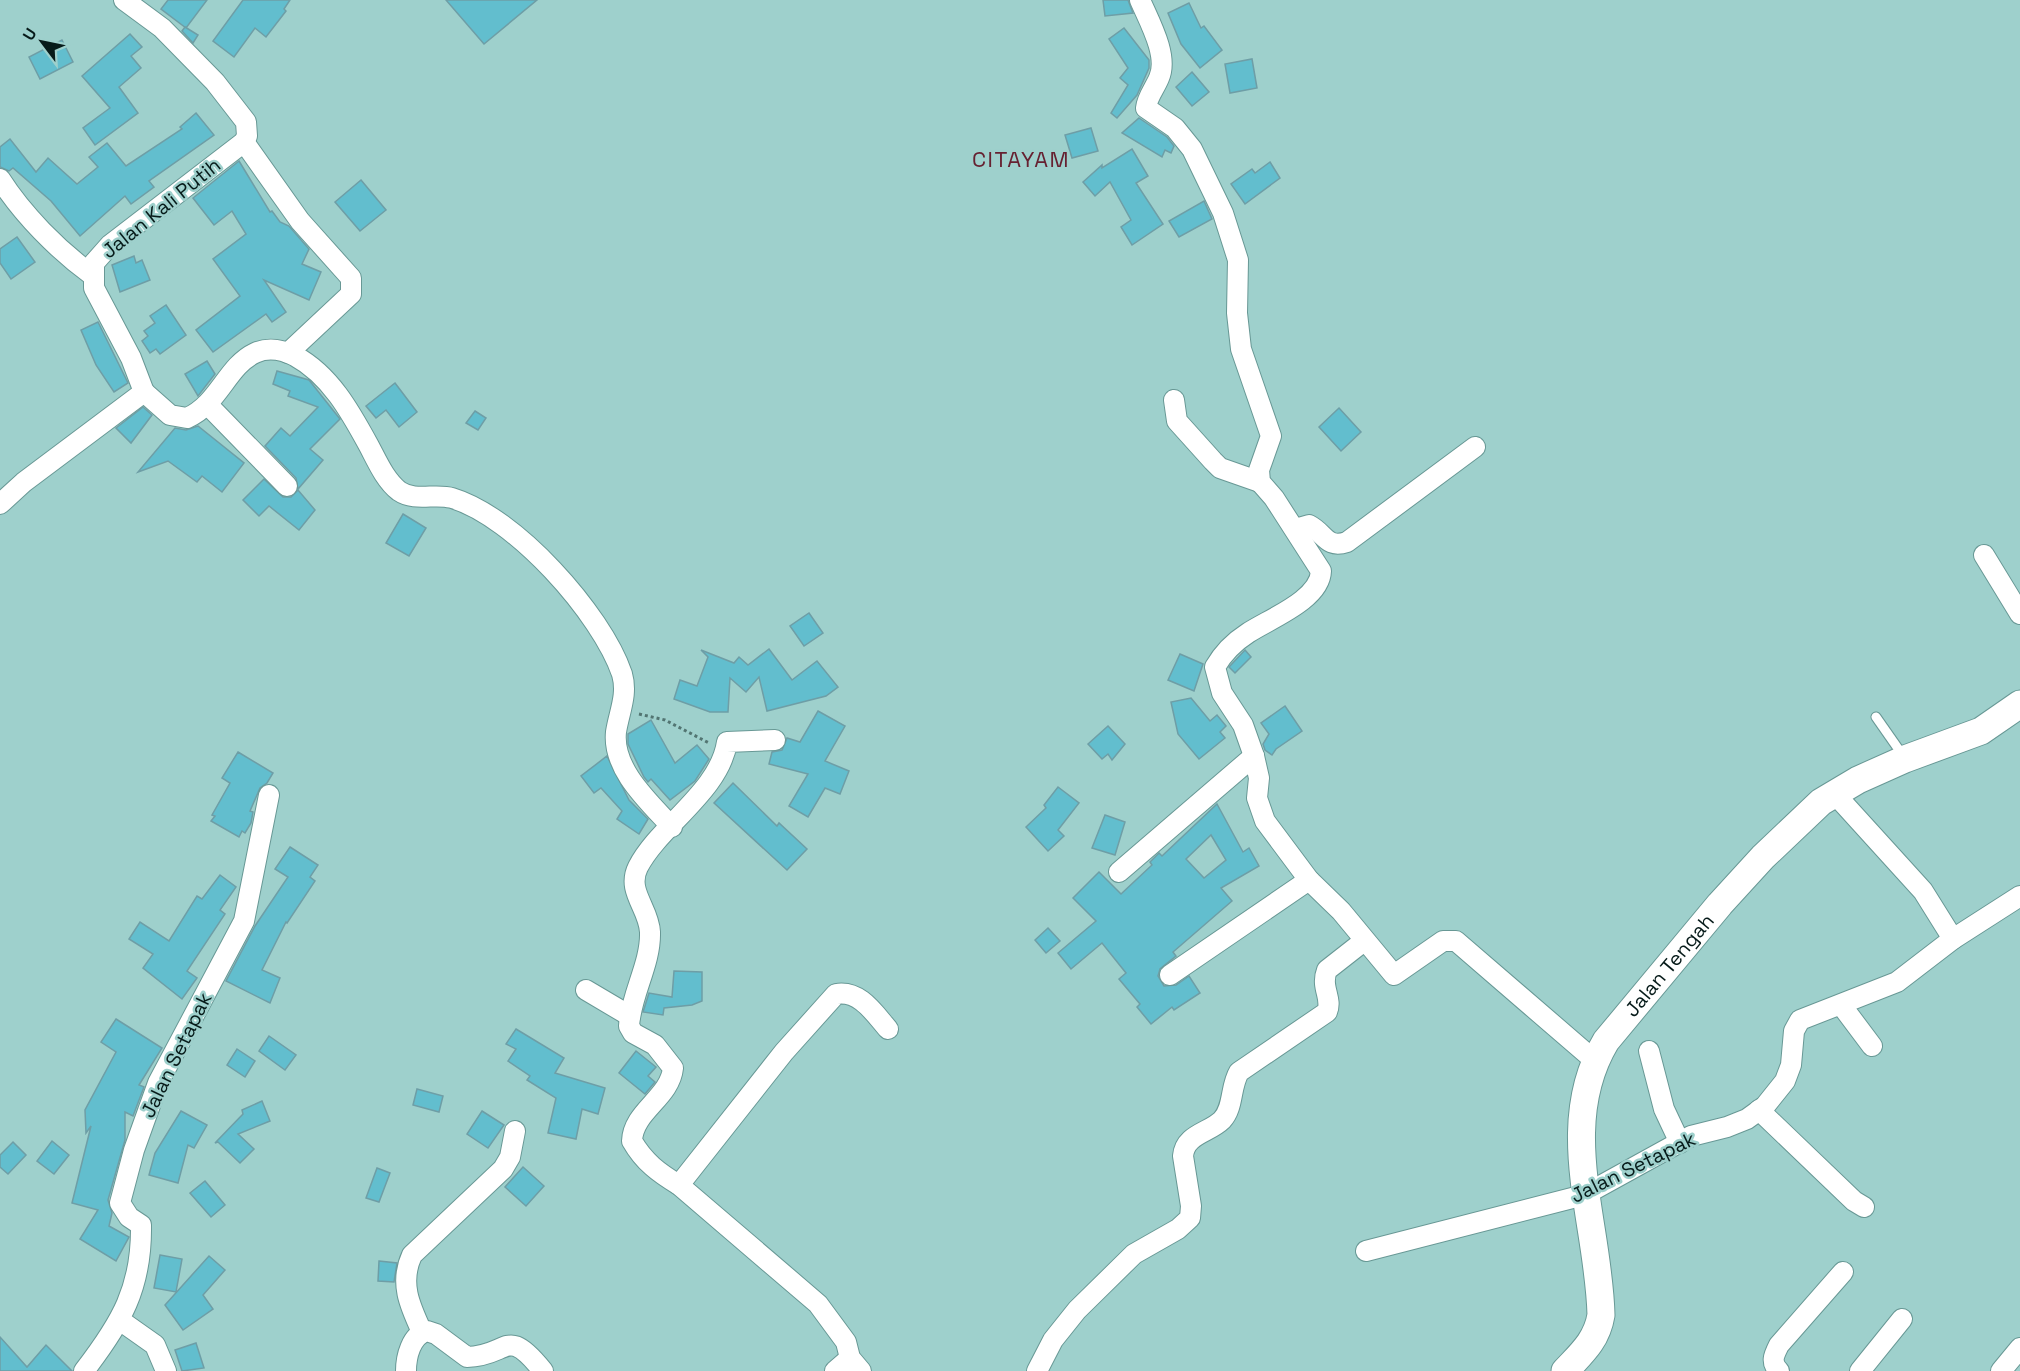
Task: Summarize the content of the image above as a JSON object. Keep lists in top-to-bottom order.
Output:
{
  "streets": {
    "main road": ["Jalan Tengah"],
    "street": ["Jalan Kali Putih", "Jalan Setapak"]
  },
  "crossings": [
    ["Jalan Tengah", "Jalan Setapak"]
  ],
  "districts": ["CITAYAM"],
  "north": "top left"
}
